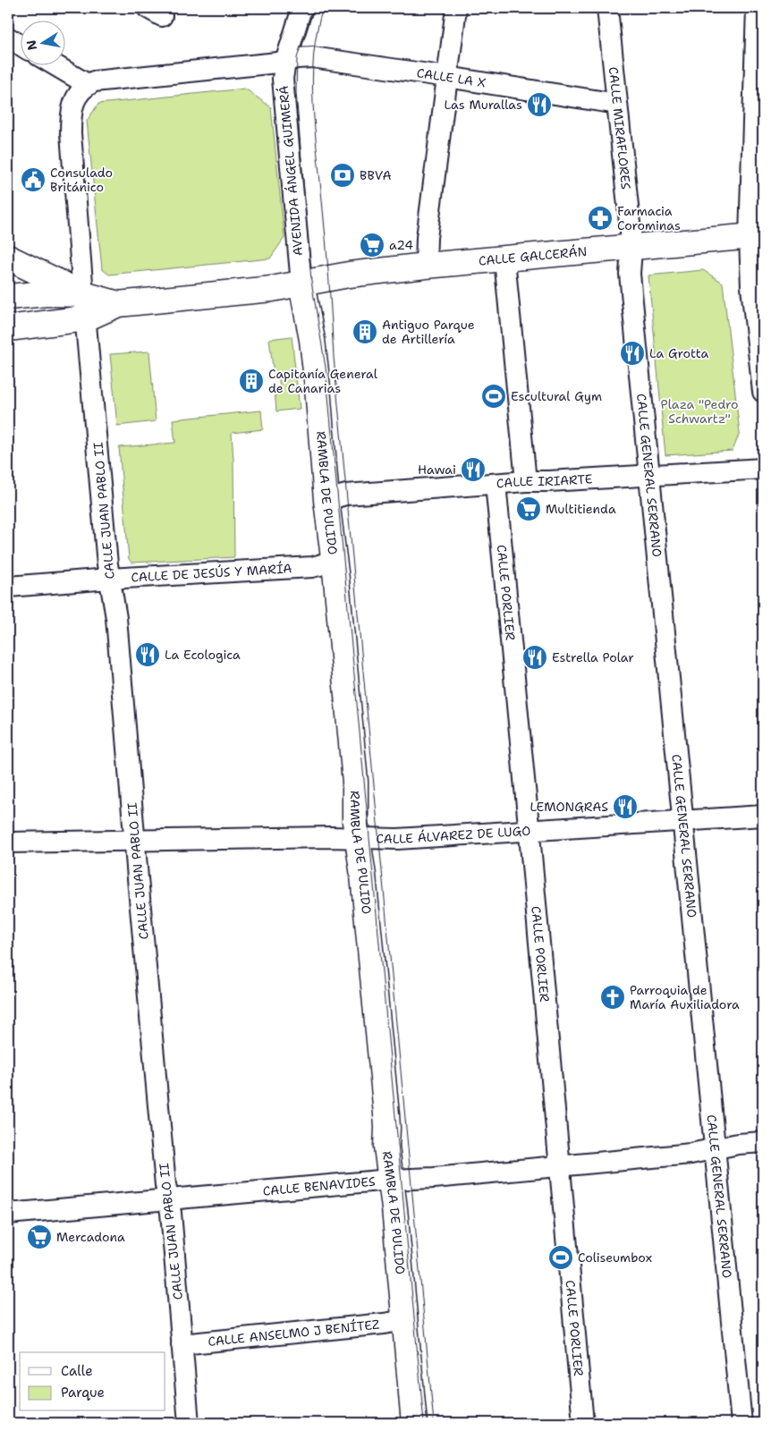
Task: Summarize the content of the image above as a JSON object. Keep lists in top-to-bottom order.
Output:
{
  "streets": {
    "street": [
      "CALLE LA X",
      "CALLE MIRAFLORES",
      "AVENIDA ÁNGEL GUIMERÁ",
      "CALLE GALCERÁN",
      "CALLE GENERAL SERRANO",
      "CALLE IRIARTE",
      "RAMBLA DE PULIDO",
      "CALLE JUAN PABLO II",
      "CALLE DE JESÚS Y MARÍA",
      "CALLE PORLIER",
      "CALLE ÁLVAREZ DE LUGO",
      "CALLE BENAVIDES",
      "CALLE ANSELMO J BENÍTEZ"
    ]
  },
  "crossings": [
    ["CALLE LA X", "CALLE MIRAFLORES"],
    ["CALLE LA X", "AVENIDA ÁNGEL GUIMERÁ"],
    ["CALLE LA X", "CALLE JUAN PABLO II"],
    ["CALLE MIRAFLORES", "CALLE GALCERÁN"],
    ["CALLE MIRAFLORES", "CALLE GENERAL SERRANO"],
    ["AVENIDA ÁNGEL GUIMERÁ", "CALLE GALCERÁN"],
    ["AVENIDA ÁNGEL GUIMERÁ", "RAMBLA DE PULIDO"],
    ["CALLE GALCERÁN", "CALLE GENERAL SERRANO"],
    ["CALLE GALCERÁN", "RAMBLA DE PULIDO"],
    ["CALLE GENERAL SERRANO", "CALLE IRIARTE"],
    ["CALLE GENERAL SERRANO", "CALLE ÁLVAREZ DE LUGO"],
    ["CALLE GENERAL SERRANO", "CALLE BENAVIDES"],
    ["CALLE IRIARTE", "RAMBLA DE PULIDO"],
    ["CALLE IRIARTE", "CALLE PORLIER"],
    ["RAMBLA DE PULIDO", "CALLE DE JESÚS Y MARÍA"],
    ["RAMBLA DE PULIDO", "CALLE ÁLVAREZ DE LUGO"],
    ["RAMBLA DE PULIDO", "CALLE BENAVIDES"],
    ["RAMBLA DE PULIDO", "CALLE ANSELMO J BENÍTEZ"],
    ["CALLE JUAN PABLO II", "CALLE DE JESÚS Y MARÍA"],
    ["CALLE JUAN PABLO II", "CALLE ÁLVAREZ DE LUGO"],
    ["CALLE JUAN PABLO II", "CALLE BENAVIDES"],
    ["CALLE JUAN PABLO II", "CALLE ANSELMO J BENÍTEZ"],
    ["CALLE PORLIER", "CALLE ÁLVAREZ DE LUGO"],
    ["CALLE PORLIER", "CALLE BENAVIDES"]
  ],
  "parks": ["Plaza \"Pedro Schwartz\""],
  "places": {
    "restaurant": [
      "Las Murallas",
      "La Grotta",
      "Hawai",
      "La Ecologica",
      "Estrella Polar",
      "LEMONGRAS"
    ],
    "bank": ["BBVA"],
    "public building": ["Consulado Británico"],
    "pharmacy": ["Farmacia Corominas"],
    "supermarket": ["a24", "Multitienda", "Mercadona"],
    "building": ["Antiguo Parque de Artillería", "Capitanía General de Canarias"],
    "sports": ["Escultural Gym", "Coliseumbox"],
    "church": ["Parroquia de María Auxiliadora"]
  },
  "legend": ["Calle", "Parque"],
  "north": "left"
}
